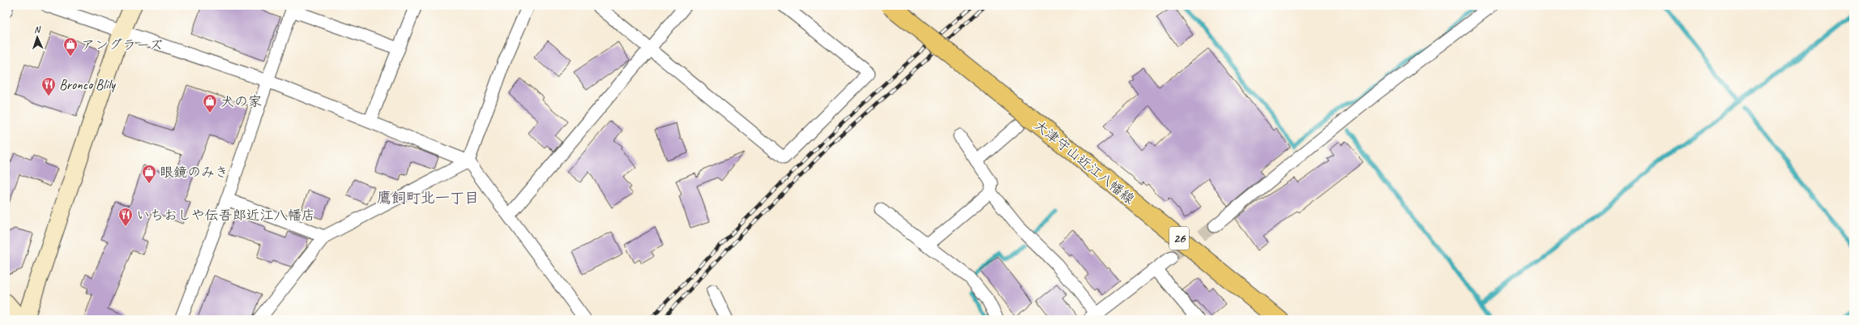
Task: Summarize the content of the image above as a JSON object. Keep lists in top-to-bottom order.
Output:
{
  "streets": {
    "main road": ["大津守山近江八幡線", "26"]
  },
  "districts": ["鷹飼町北一丁目"],
  "places": {
    "shop": ["アングラーズ", "犬の家", "眼鏡のみき"],
    "restaurant": ["Bronco Blily", "いちおしや伝吾郎近江八幡店"]
  },
  "north": "top"
}
